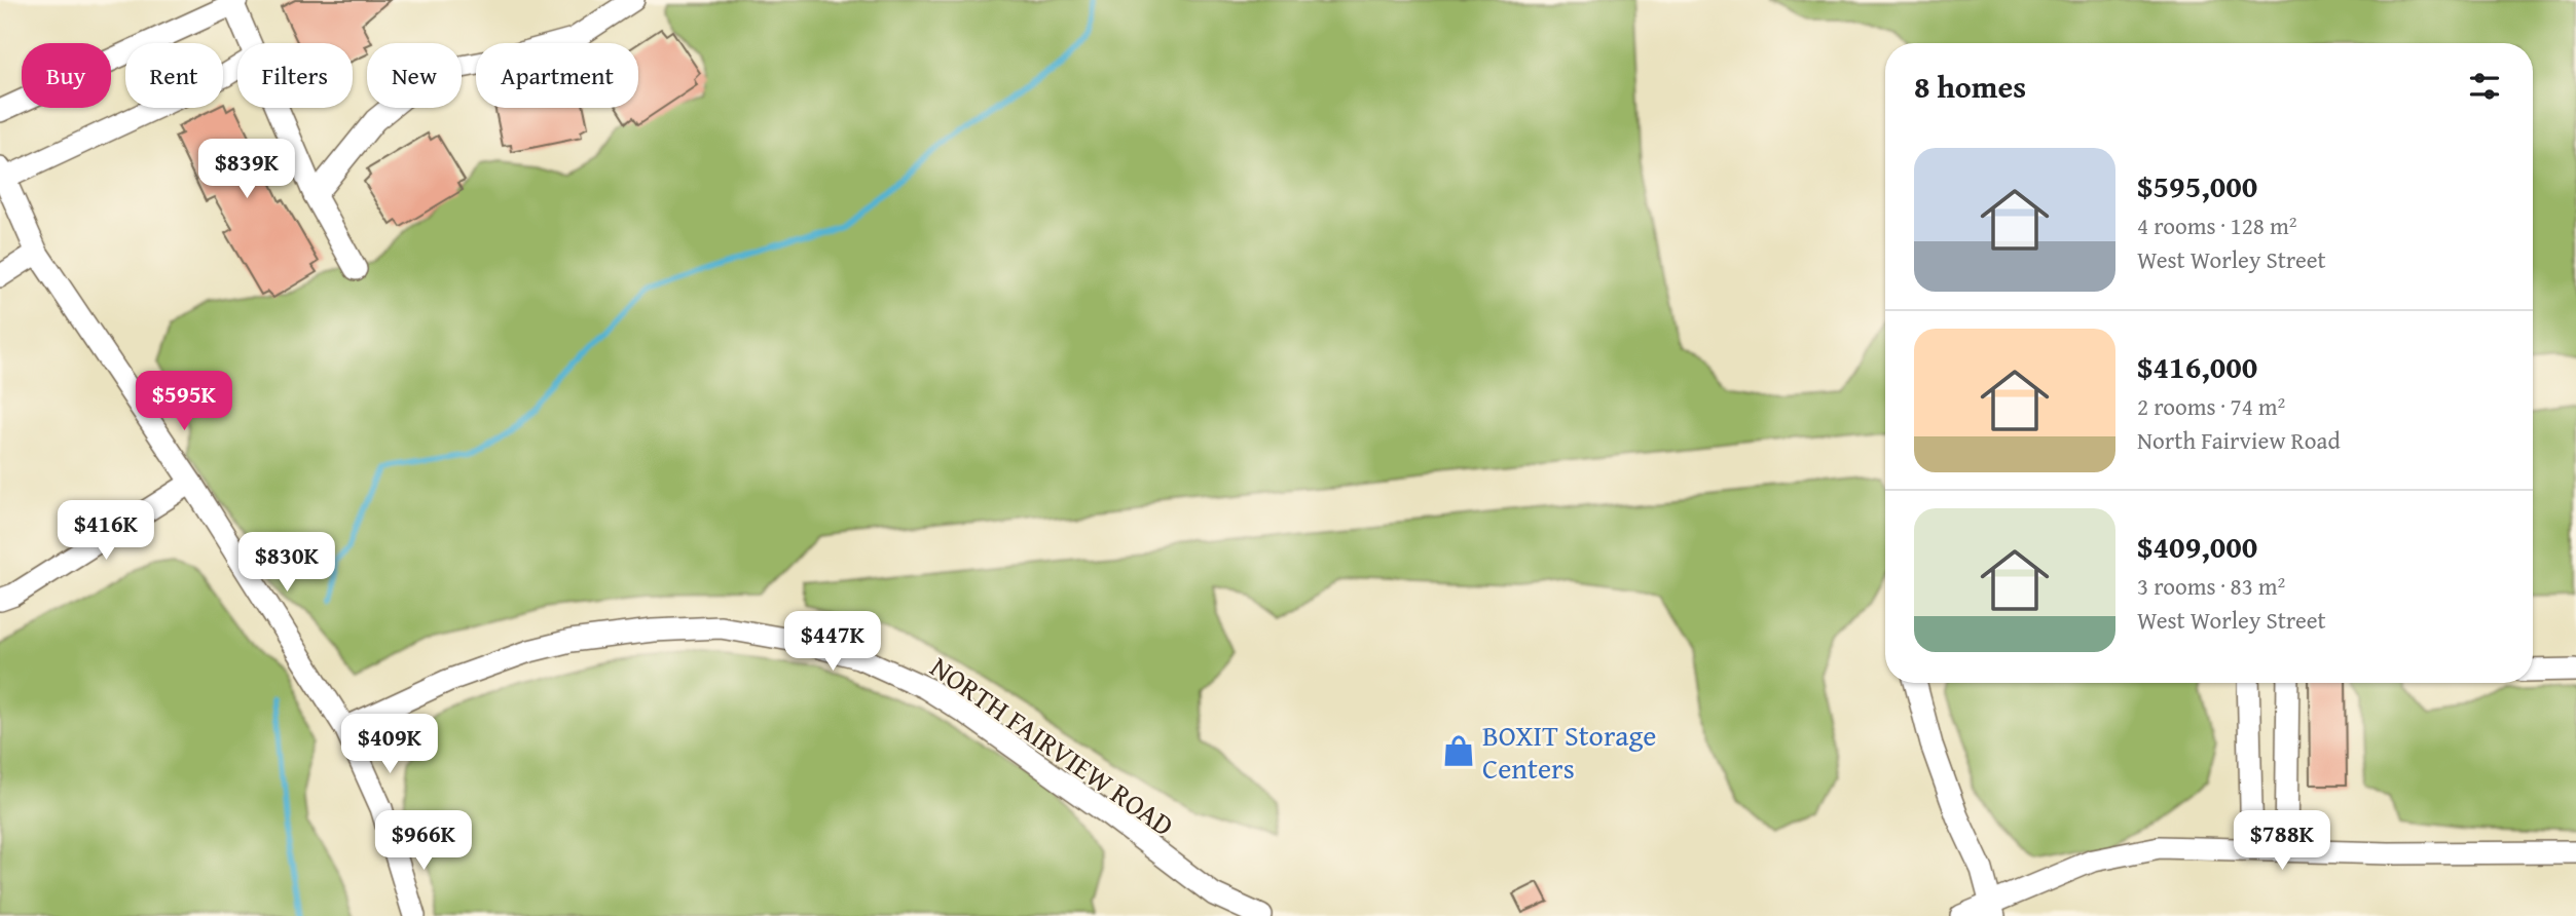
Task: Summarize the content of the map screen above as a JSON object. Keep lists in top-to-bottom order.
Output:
{
  "streets": {
    "street": ["NORTH FAIRVIEW ROAD"]
  },
  "places": {
    "shop": ["BOXIT Storage Centers"]
  },
  "page": {
    "chip": [
      "Buy",
      "Rent",
      "Filters",
      "New",
      "Apartment"
    ],
    "heading": "8 homes",
    "list": [
      {
        "name": "$595,000",
        "note": "4 rooms · 128 m² · West Worley Street"
      },
      {
        "name": "$416,000",
        "note": "2 rooms · 74 m² · North Fairview Road"
      },
      {
        "name": "$409,000",
        "note": "3 rooms · 83 m² · West Worley Street"
      }
    ],
    "price": [
      "$839K",
      "$595K",
      "$416K",
      "$830K",
      "$447K",
      "$409K",
      "$966K",
      "$788K"
    ]
  }
}
